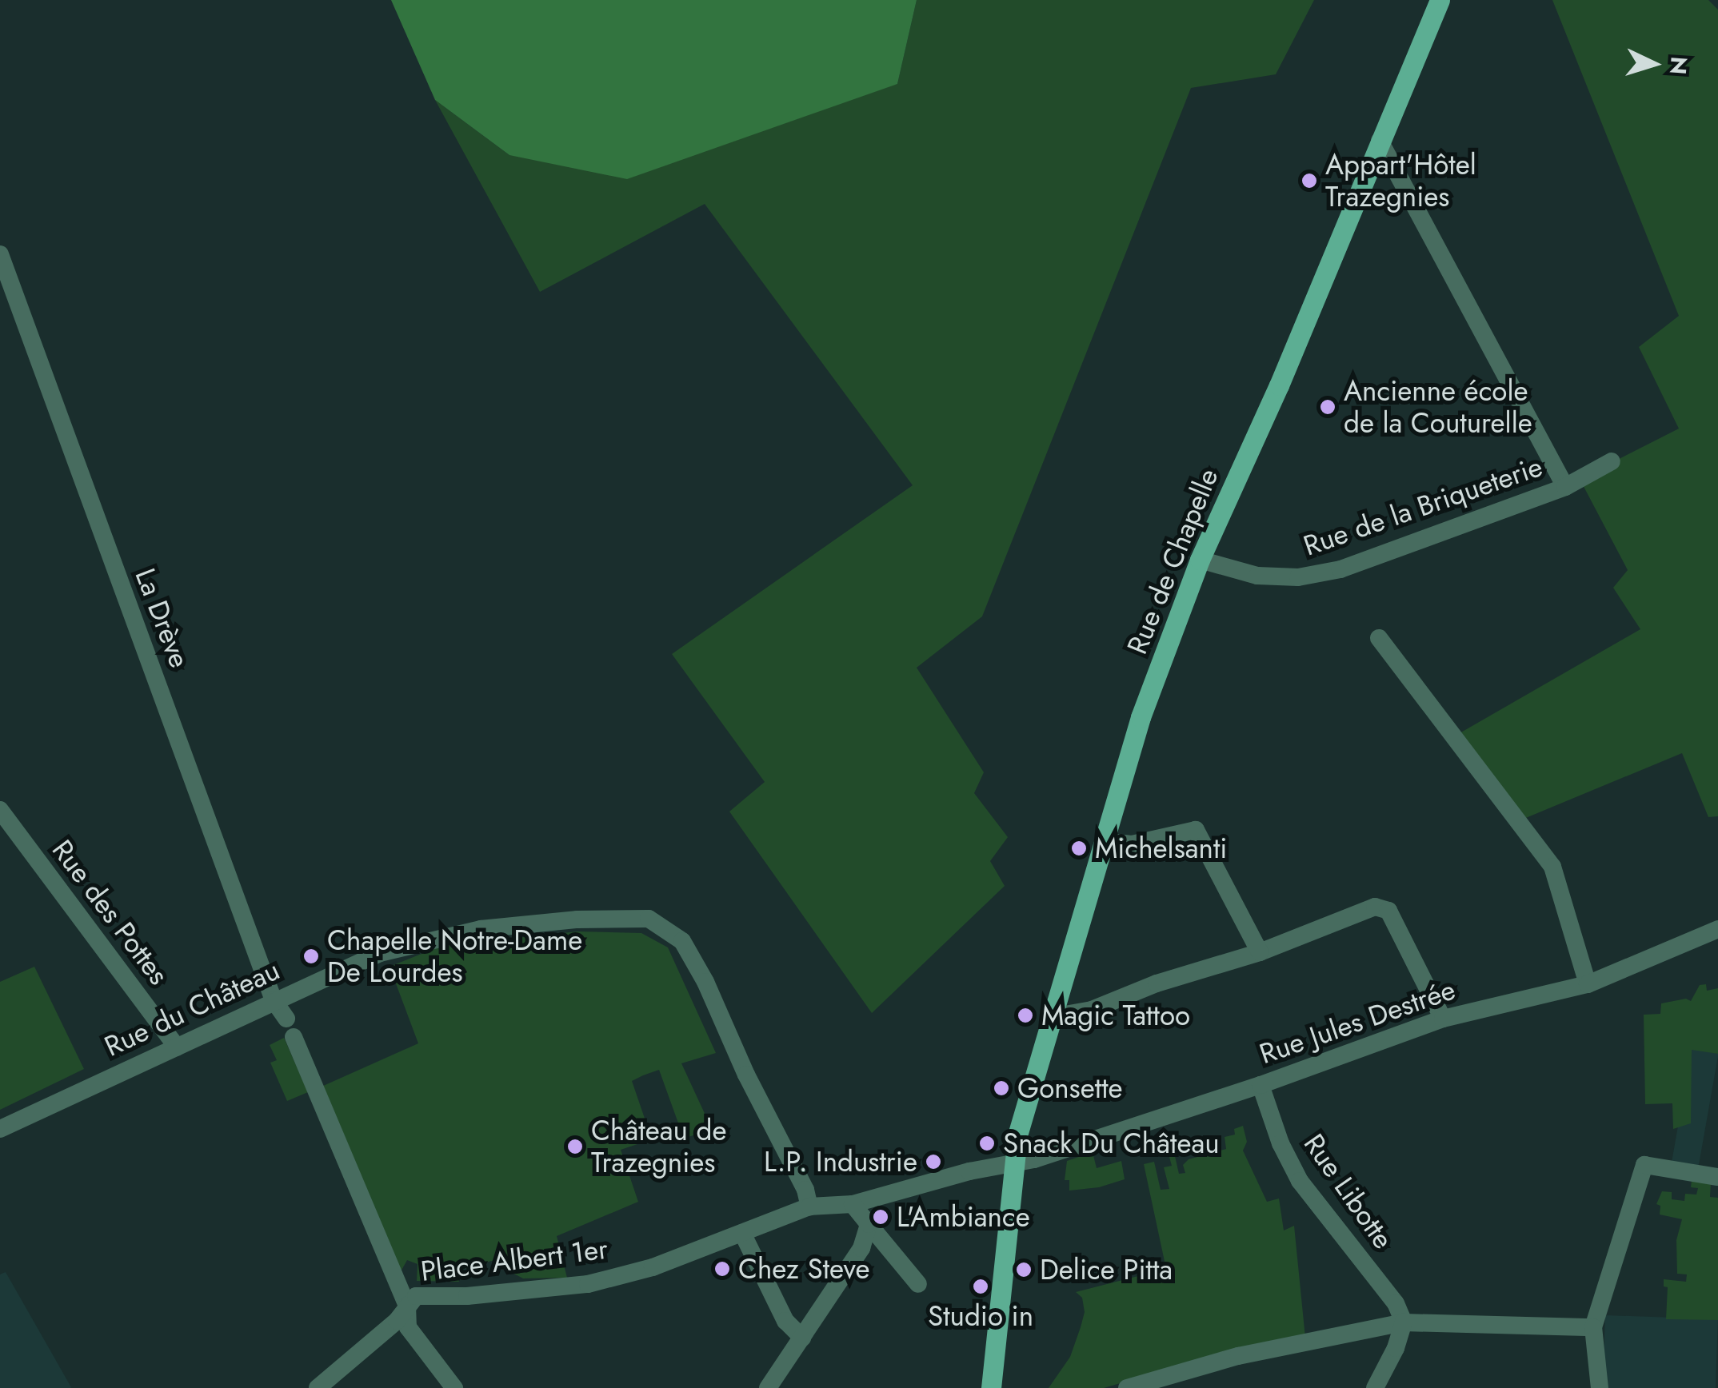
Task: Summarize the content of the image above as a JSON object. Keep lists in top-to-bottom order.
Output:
{
  "streets": {
    "main road": ["Rue de Chapelle"],
    "street": [
      "Rue de la Briqueterie",
      "La Drève",
      "Rue des Pottes",
      "Rue du Château",
      "Rue Jules Destrée",
      "Rue Libotte",
      "Place Albert 1er"
    ]
  },
  "crossings": [
    ["Rue de la Briqueterie", "Rue de Chapelle"],
    ["Rue de Chapelle", "Rue Jules Destrée"],
    ["La Drève", "Rue du Château"],
    ["Rue des Pottes", "Rue du Château"],
    ["Rue du Château", "Place Albert 1er"],
    ["Rue Jules Destrée", "Rue Libotte"],
    ["Rue Jules Destrée", "Place Albert 1er"]
  ],
  "places": [
    "Appart'Hôtel Trazegnies",
    "Ancienne école de la Couturelle",
    "Michelsanti",
    "Chapelle Notre-Dame De Lourdes",
    "Magic Tattoo",
    "Gonsette",
    "Snack Du Château",
    "Château de Trazegnies",
    "L.P. Industrie",
    "L'Ambiance",
    "Chez Steve",
    "Delice Pitta",
    "Studio in"
  ],
  "north": "right"
}
